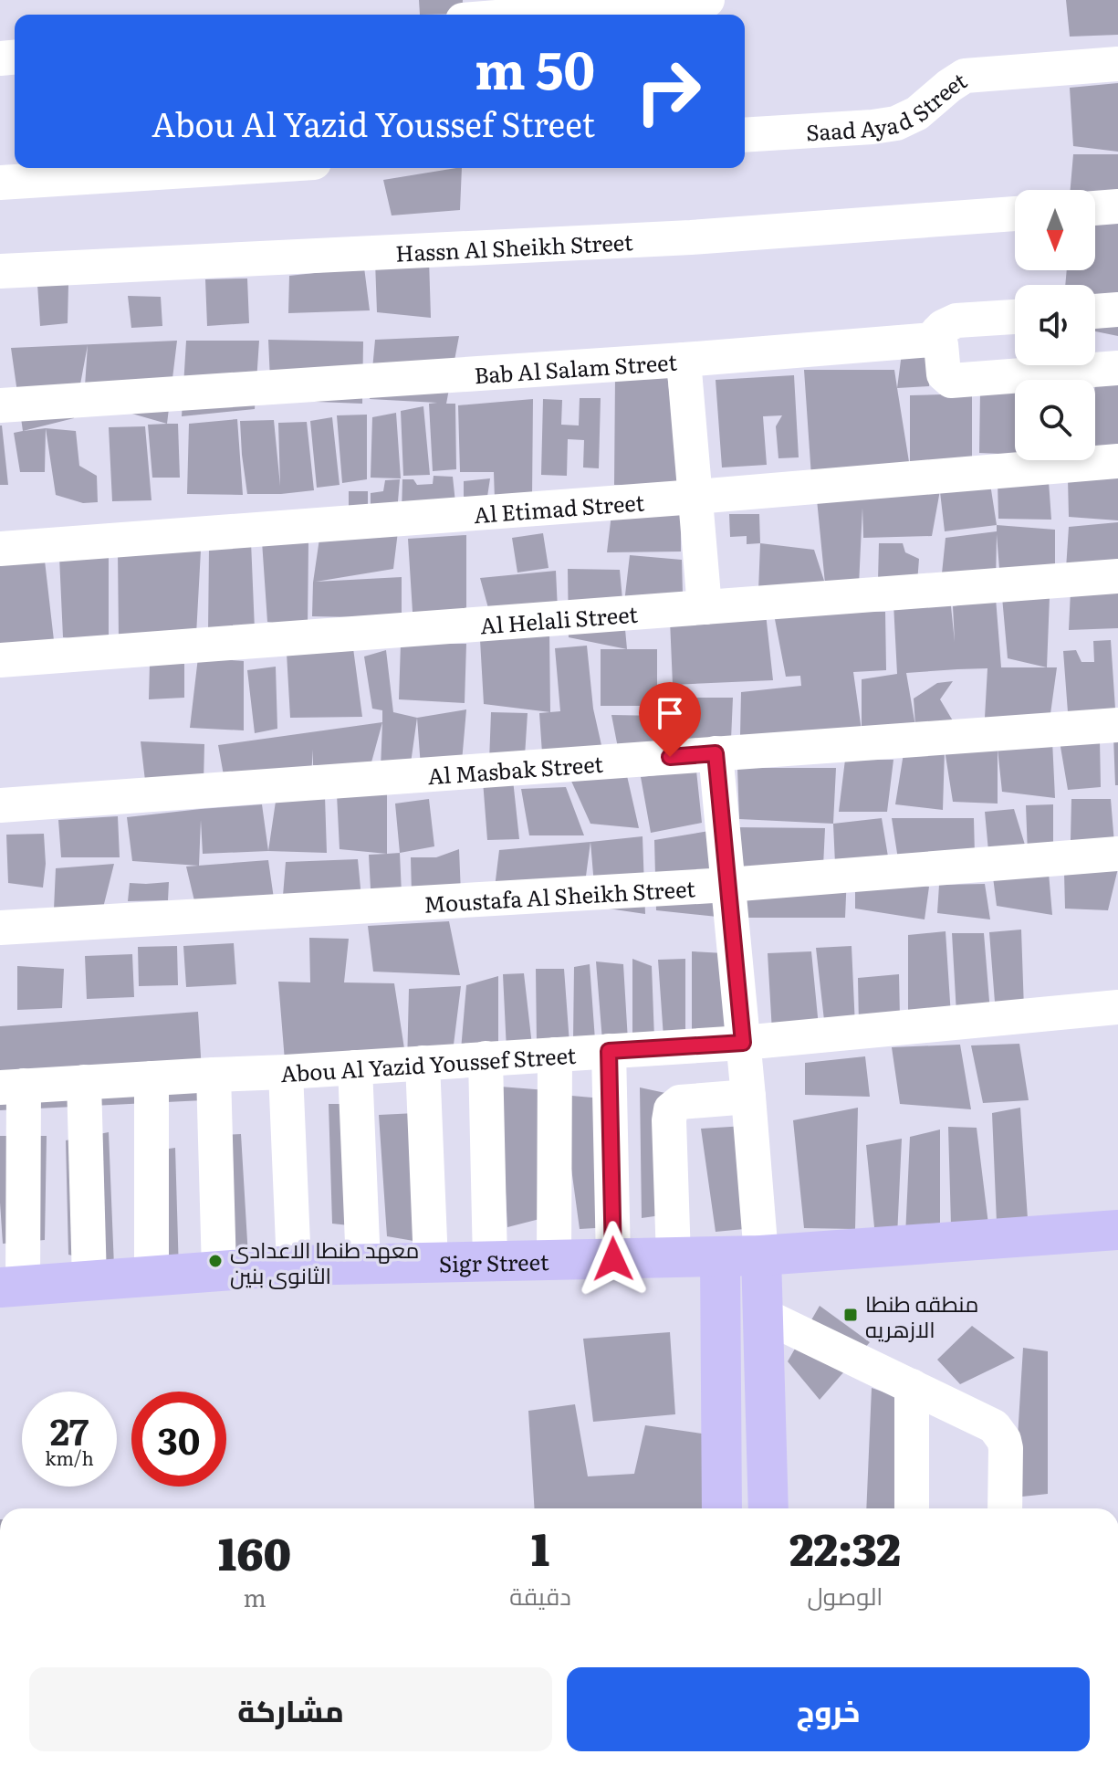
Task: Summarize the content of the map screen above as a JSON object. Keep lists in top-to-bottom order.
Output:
{
  "streets": {
    "main road": ["Sigr Street"],
    "street": [
      "Saad Ayad Street",
      "Hassn Al Sheikh Street",
      "Bab Al Salam Street",
      "Al Etimad Street",
      "Al Helali Street",
      "Al Masbak Street",
      "Moustafa Al Sheikh Street",
      "Abou Al Yazid Youssef Street"
    ]
  },
  "places": {
    "other": ["معهد طنطا الاعدادى الثانوى بنين"],
    "transit": ["منطقه طنطا الازهريه"]
  },
  "north": "bottom",
  "page": {
    "turn": ["50 m", "Abou Al Yazid Youssef Street"],
    "speed": "27 km/h",
    "limit": "30",
    "eta": [
      "22:32",
      "الوصول",
      "1",
      "دقيقة",
      "160",
      "m"
    ],
    "buttons": ["خروج", "مشاركة"]
  }
}
